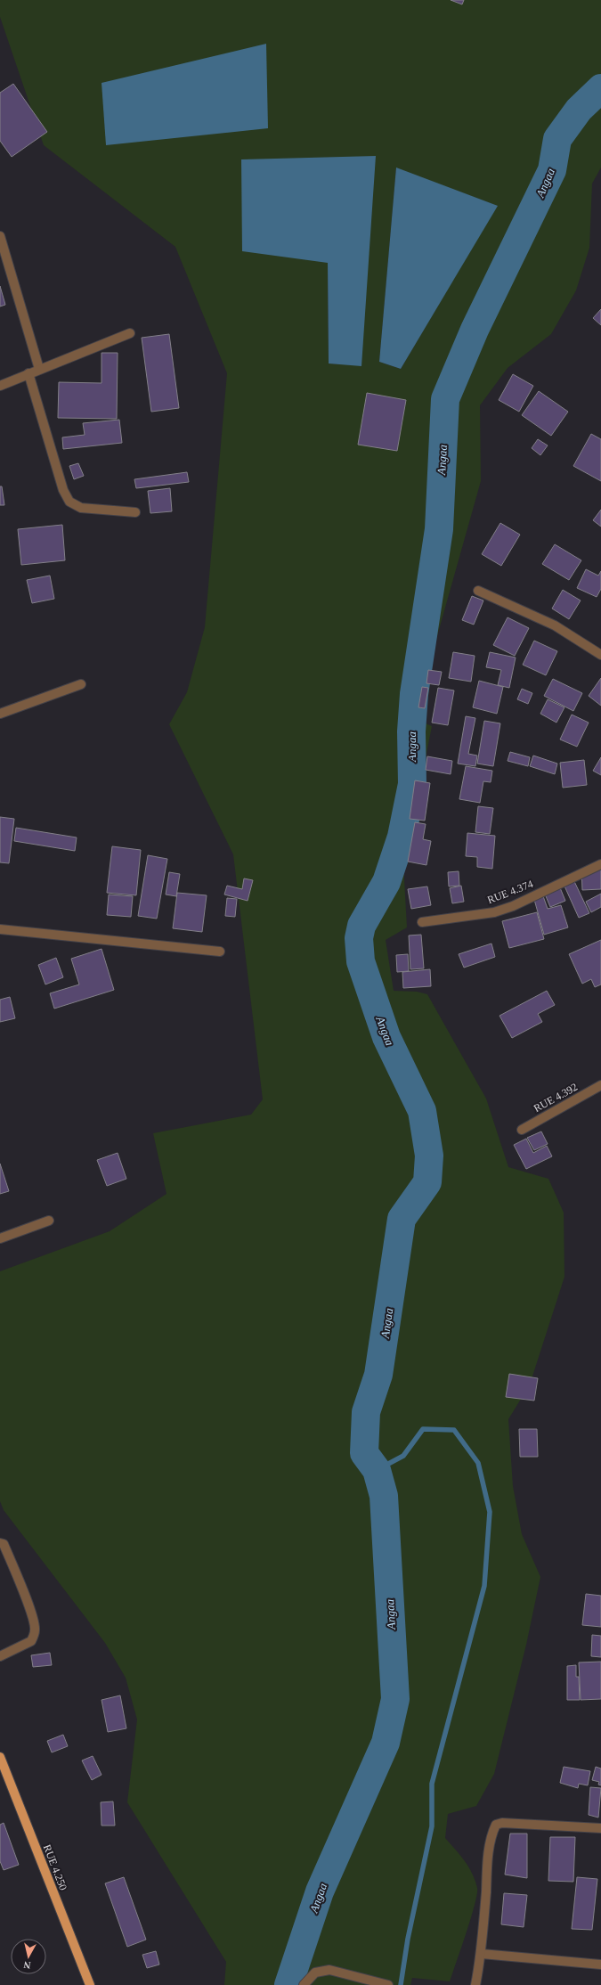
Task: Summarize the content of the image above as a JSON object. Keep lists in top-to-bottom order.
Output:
{
  "streets": {
    "main road": ["RUE 4.250"],
    "street": ["RUE 4.374", "RUE 4.392"]
  },
  "water": ["Angaa"],
  "north": "bottom"
}
